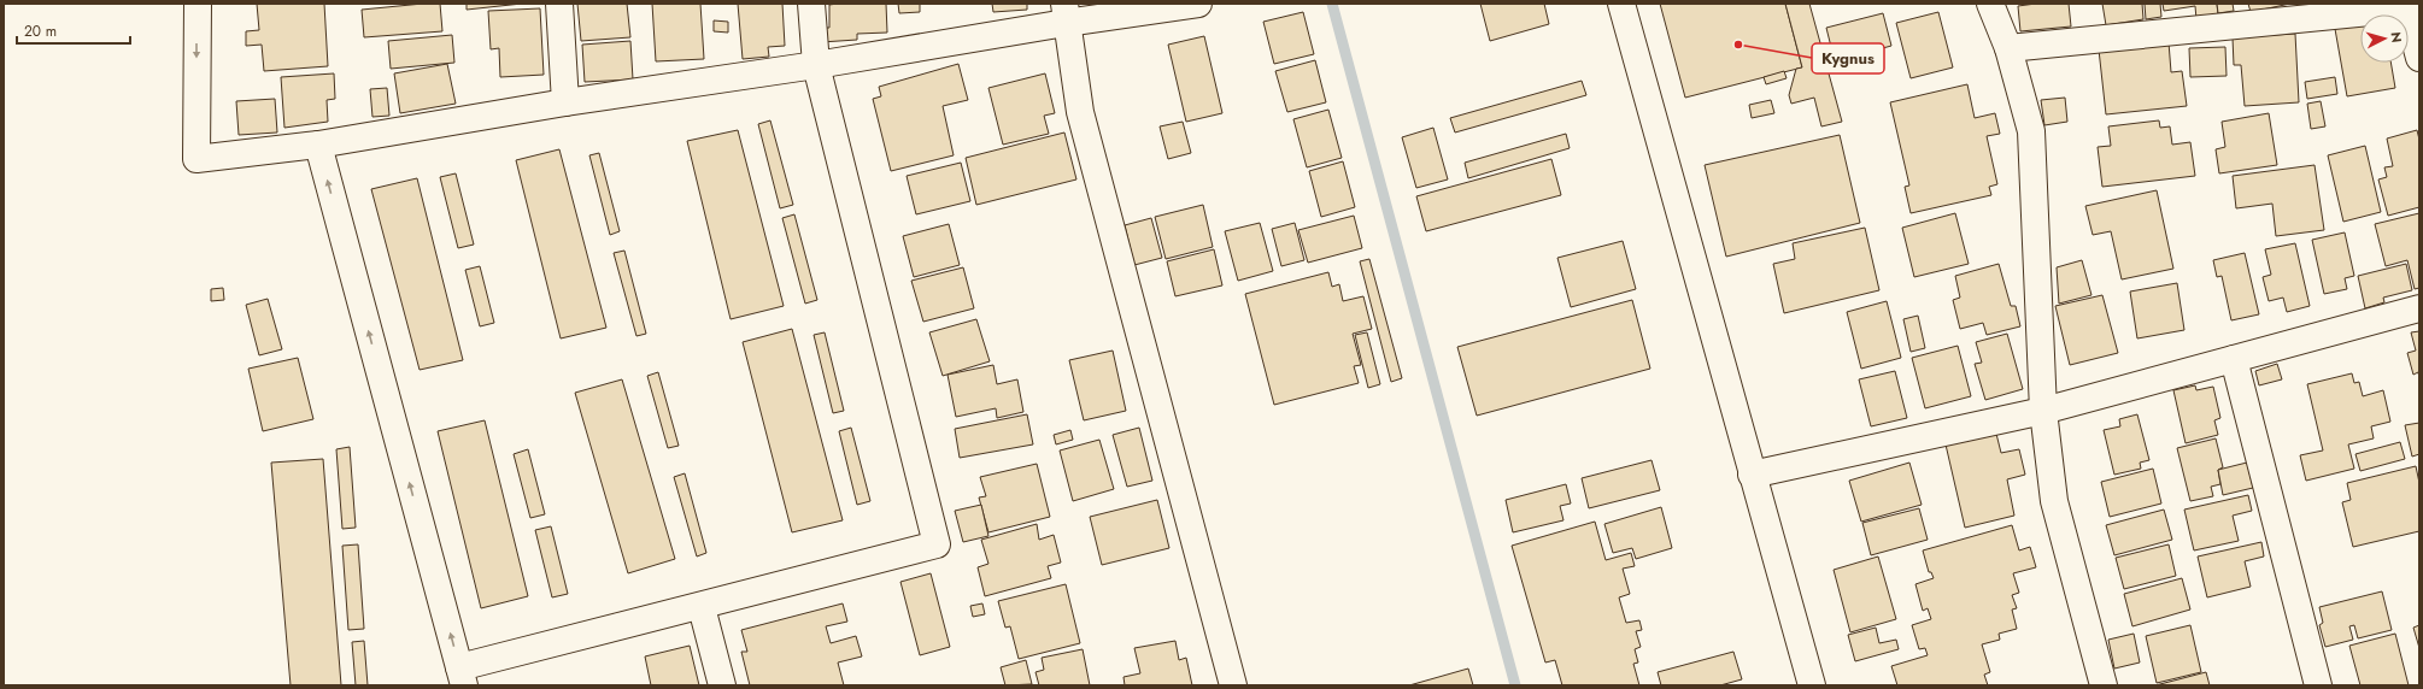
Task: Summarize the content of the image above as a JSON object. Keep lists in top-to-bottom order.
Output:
{
  "places": ["Kygnus"],
  "scale_bar": "20 m",
  "north": "right"
}
